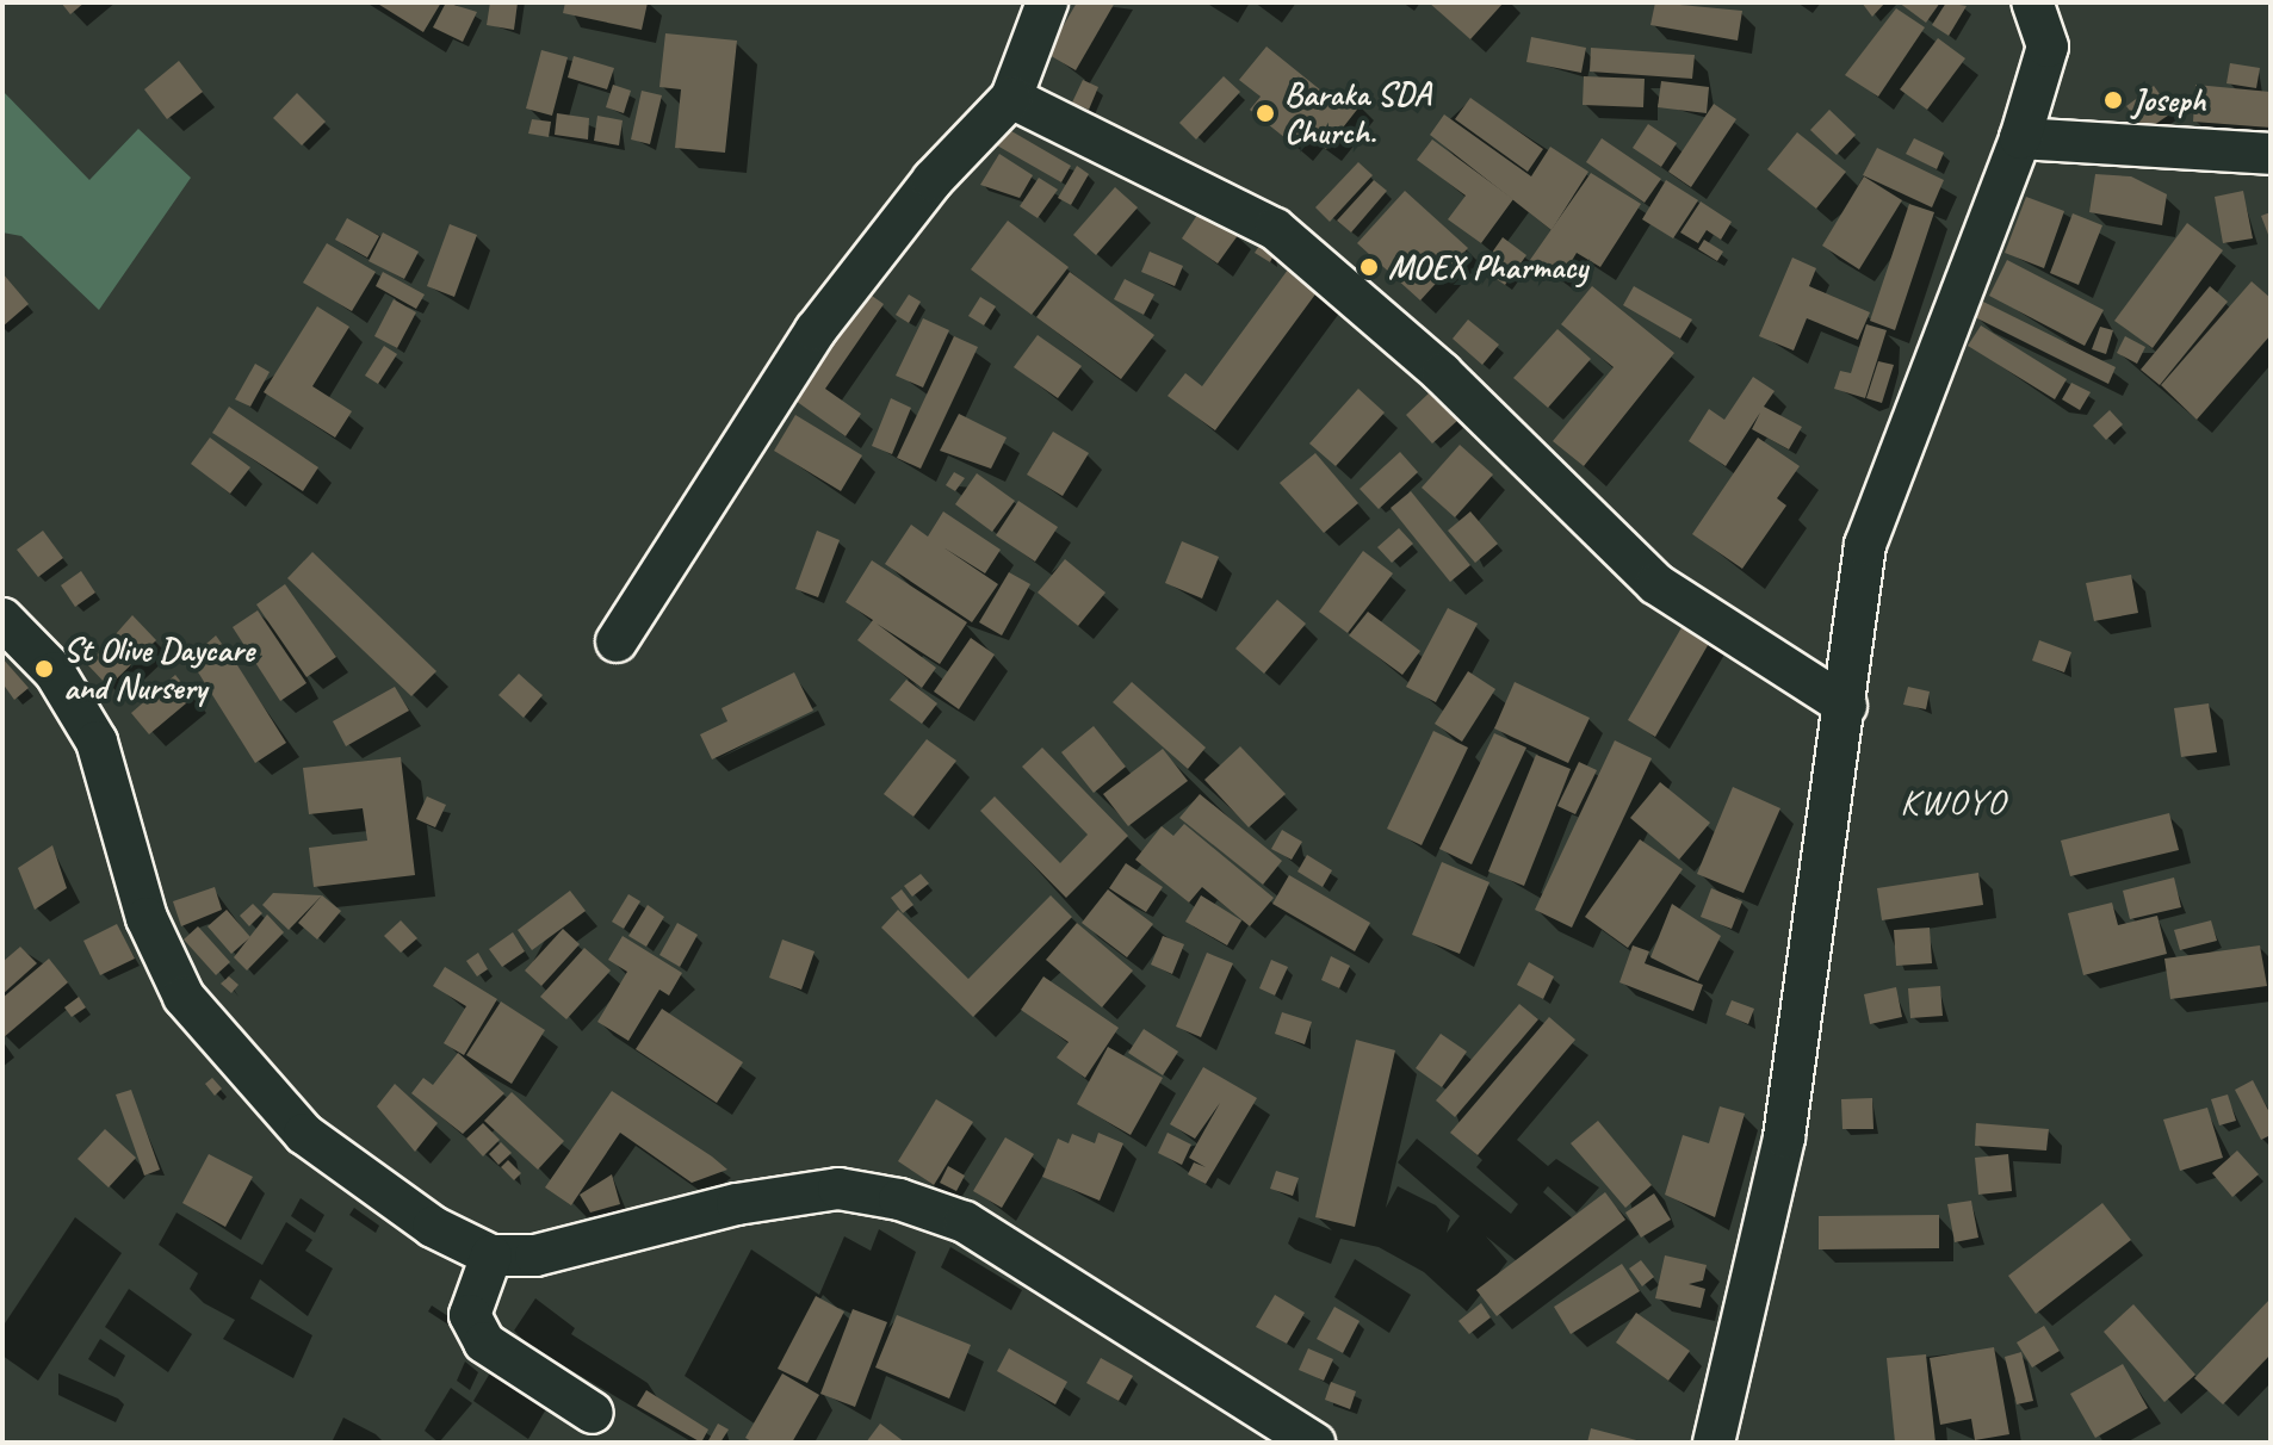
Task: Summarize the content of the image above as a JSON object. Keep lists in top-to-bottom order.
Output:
{
  "districts": ["KWOYO"],
  "places": [
    "Joseph",
    "Baraka SDA Church.",
    "MOEX Pharmacy",
    "St Olive Daycare and Nursery"
  ]
}
